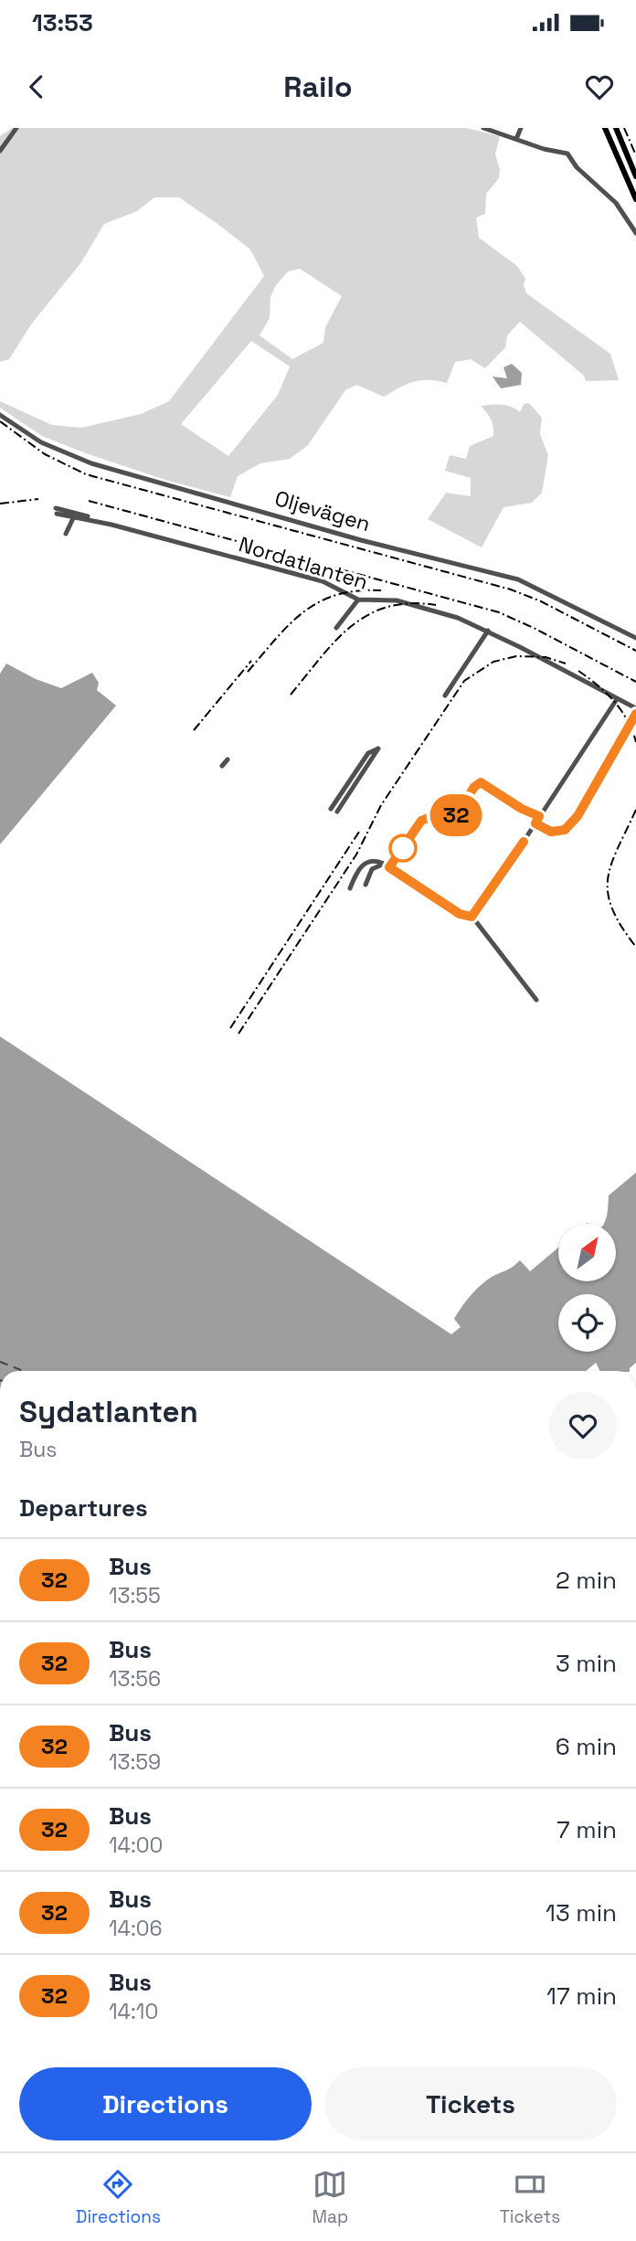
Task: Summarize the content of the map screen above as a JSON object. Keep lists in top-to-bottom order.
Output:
{
  "streets": {
    "street": ["Oljevägen", "Nordatlanten"]
  },
  "lines": ["bus line 32"],
  "north": "top right",
  "page": {
    "status": "13:53",
    "header": "Railo",
    "on_map": "32",
    "heading": [
      ["Sydatlanten", "Bus"],
      "Departures"
    ],
    "list": [
      {
        "mark": "32",
        "name": "Bus",
        "note": "13:55",
        "value": "2 min"
      },
      {
        "mark": "32",
        "name": "Bus",
        "note": "13:56",
        "value": "3 min"
      },
      {
        "mark": "32",
        "name": "Bus",
        "note": "13:59",
        "value": "6 min"
      },
      {
        "mark": "32",
        "name": "Bus",
        "note": "14:00",
        "value": "7 min"
      },
      {
        "mark": "32",
        "name": "Bus",
        "note": "14:06",
        "value": "13 min"
      },
      {
        "mark": "32",
        "name": "Bus",
        "note": "14:10",
        "value": "17 min"
      }
    ],
    "buttons": ["Directions", "Tickets"],
    "tabs": ["Directions", "Map", "Tickets"]
  }
}
